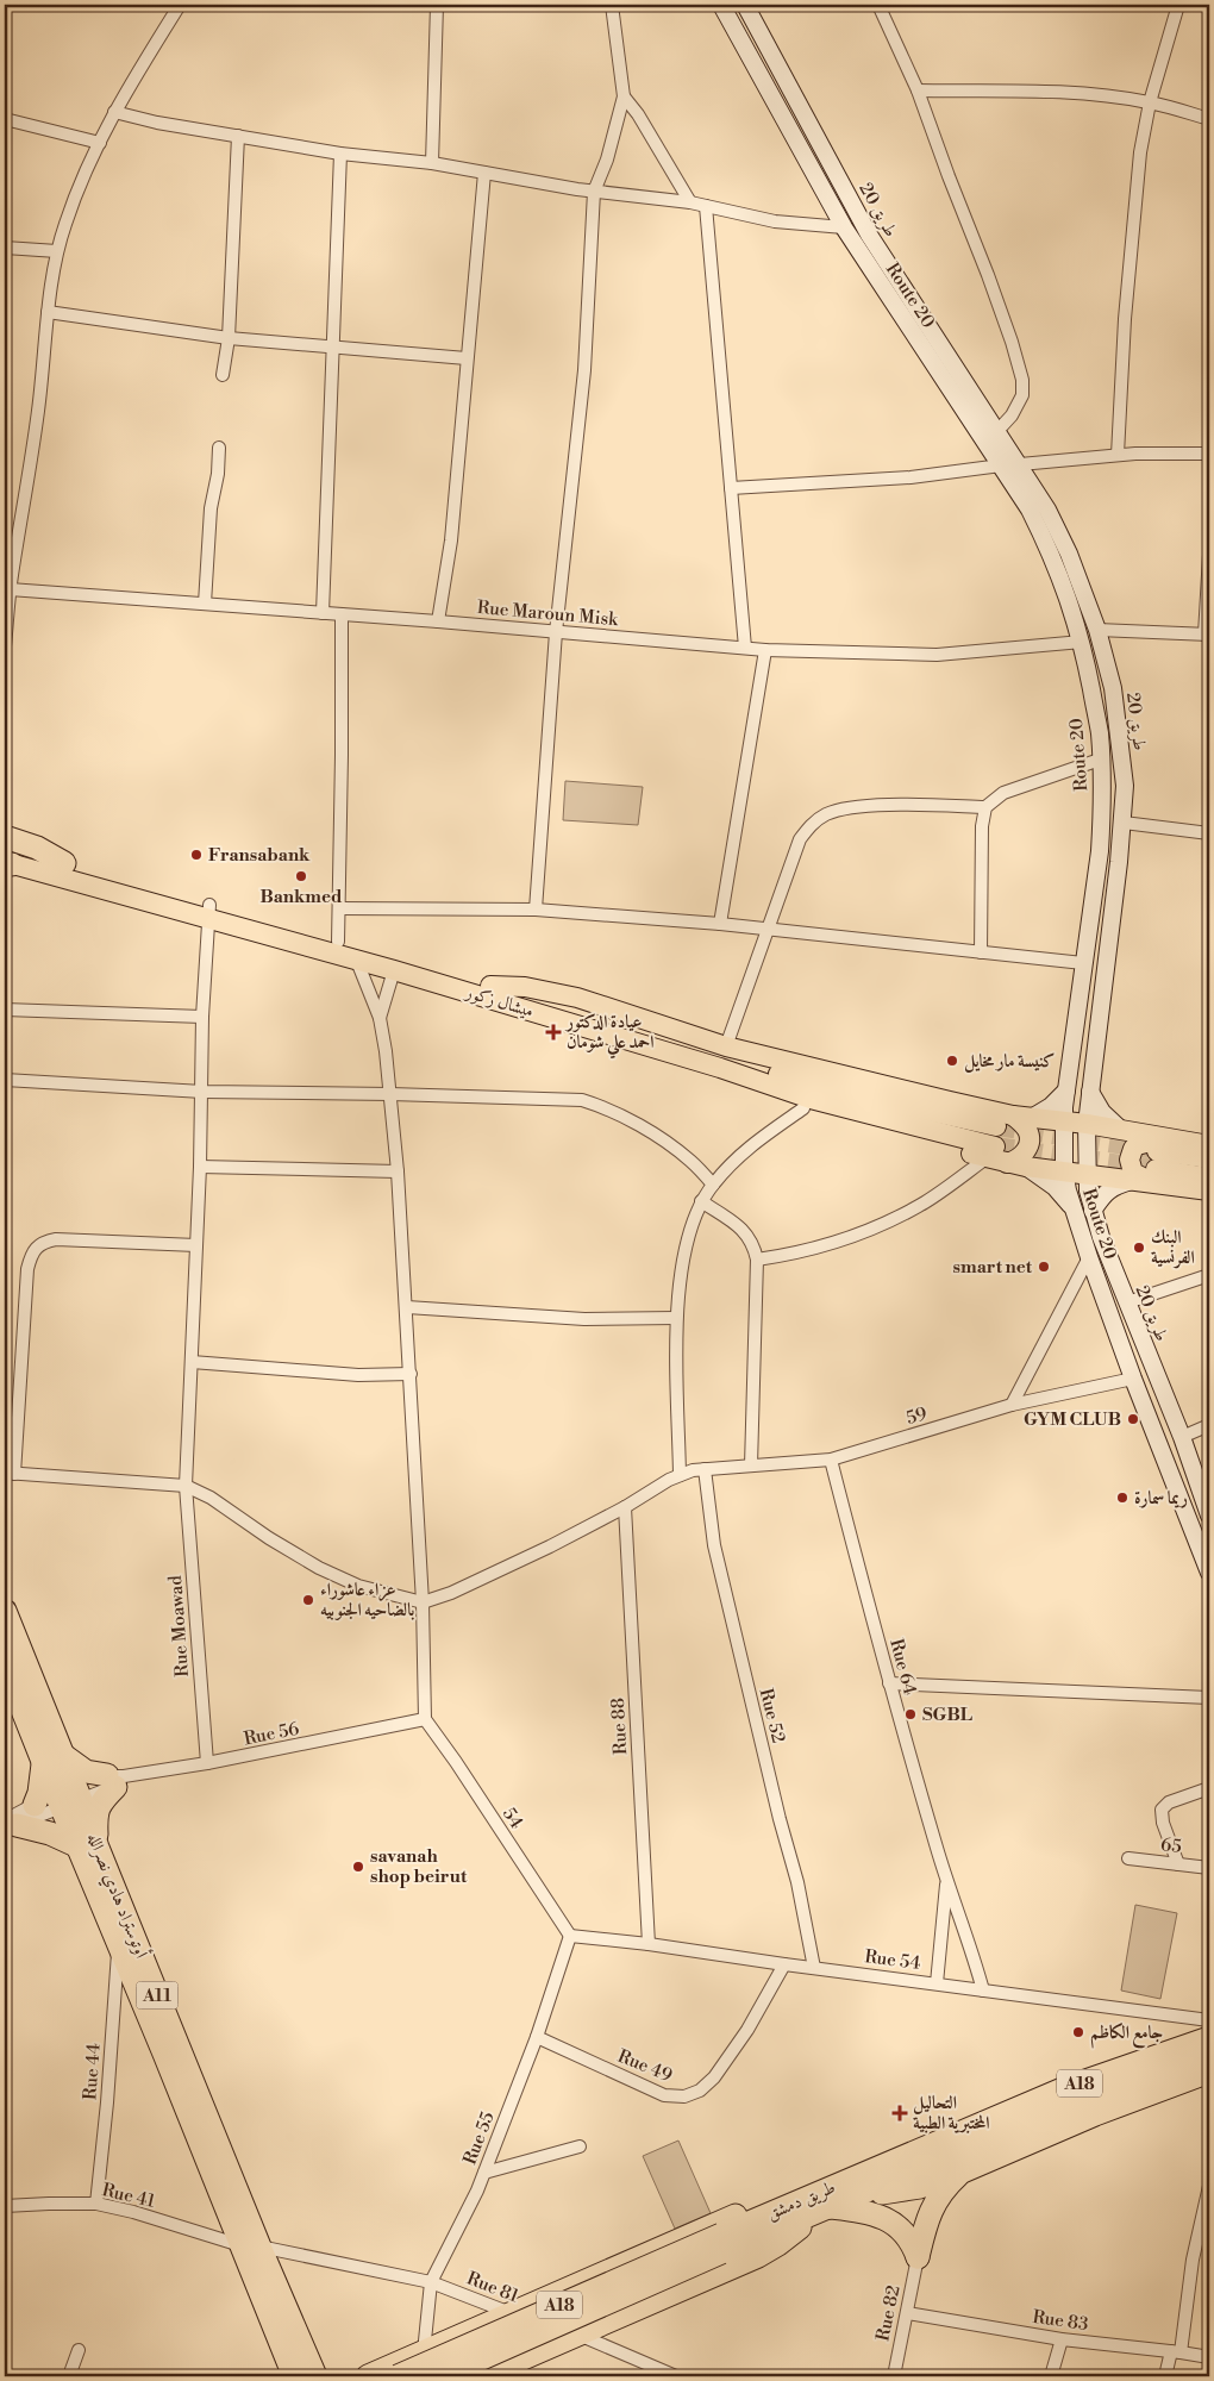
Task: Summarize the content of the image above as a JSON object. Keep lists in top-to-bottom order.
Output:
{
  "streets": {
    "highway": [
      "أوتوستراد هادي نصرالله",
      "A11",
      "A18",
      "طريق دمشق"
    ],
    "main road": ["طريق 20", "Route 20", "ميشال زكور"],
    "street": [
      "Rue Maroun Misk",
      "59",
      "Rue Moawad",
      "Rue 64",
      "Rue 52",
      "Rue 88",
      "Rue 56",
      "54",
      "65",
      "Rue 54",
      "Rue 49",
      "Rue 44",
      "Rue 55",
      "Rue 41",
      "Rue 81",
      "Rue 82",
      "Rue 83"
    ]
  },
  "crossings": [
    ["Route 20", "Rue Maroun Misk"],
    ["Route 20", "59"],
    ["ميشال زكور", "Rue Moawad"],
    ["59", "Rue 64"],
    ["59", "Rue 52"],
    ["59", "Rue 88"],
    ["Rue Moawad", "Rue 56"],
    ["Rue 64", "Rue 54"],
    ["Rue 52", "Rue 54"],
    ["Rue 88", "Rue 54"],
    ["Rue 56", "54"],
    ["Rue 56", "أوتوستراد هادي نصرالله"],
    ["54", "Rue 54"],
    ["54", "Rue 55"],
    ["أوتوستراد هادي نصرالله", "Rue 44"],
    ["أوتوستراد هادي نصرالله", "Rue 41"],
    ["Rue 54", "Rue 49"],
    ["Rue 54", "Rue 55"],
    ["Rue 49", "Rue 55"],
    ["Rue 44", "Rue 41"],
    ["Rue 55", "Rue 41"],
    ["Rue 55", "Rue 81"],
    ["Rue 41", "Rue 81"],
    ["Rue 82", "Rue 83"]
  ],
  "places": {
    "other": [
      "Fransabank",
      "Bankmed",
      "كنيسة مار مخايل",
      "البنك الفرنسية",
      "smart net",
      "GYM CLUB",
      "ريما سمارة",
      "عزاء عاشوراء بالضاحيه الجنوبيه",
      "SGBL",
      "savanah shop beirut",
      "جامع الكاظم"
    ],
    "health": ["عيادة الدكتور احمد علي شومان", "التحاليل المختبرية الطبية"]
  }
}
